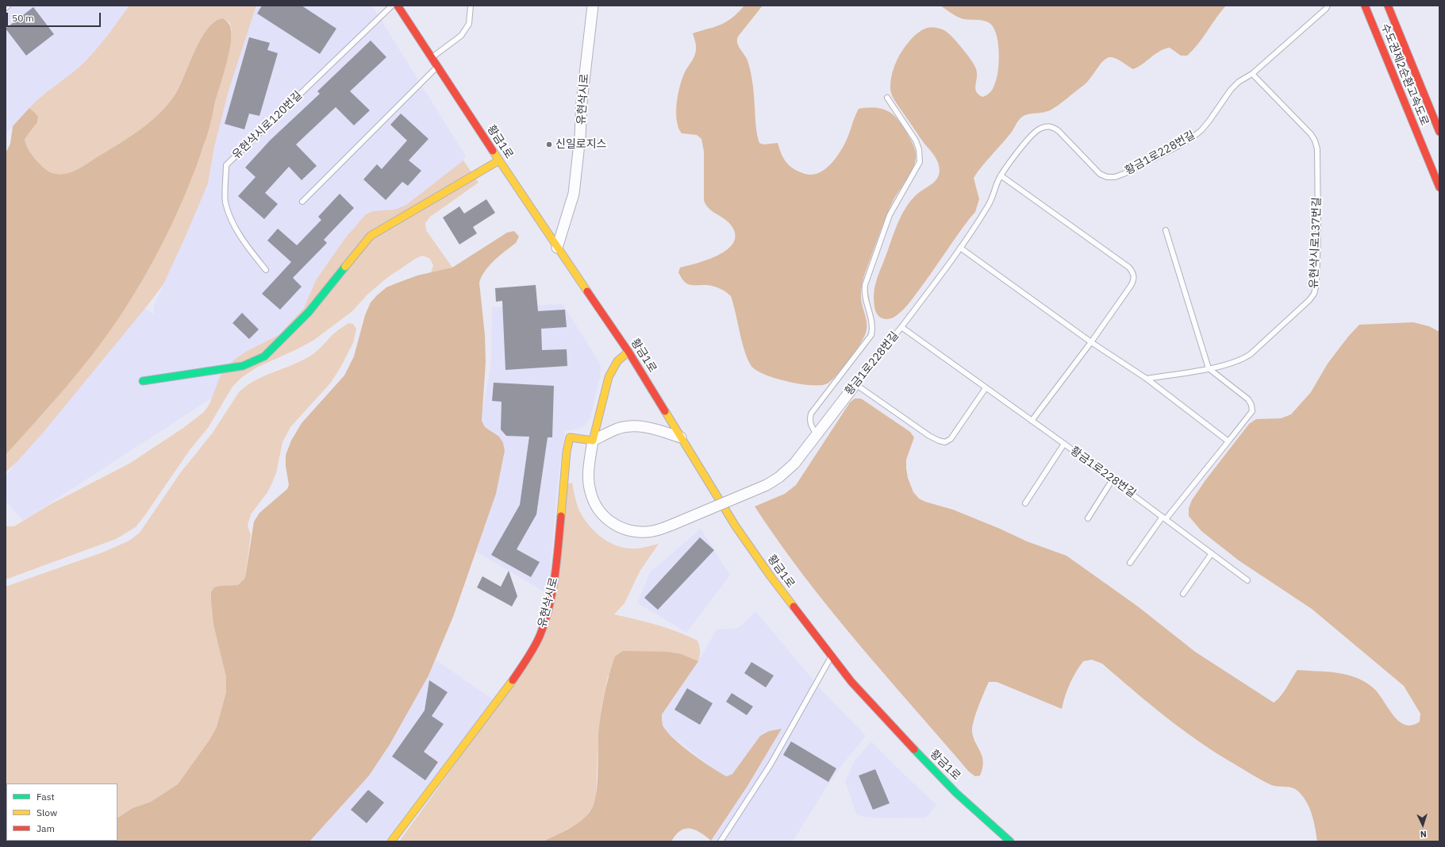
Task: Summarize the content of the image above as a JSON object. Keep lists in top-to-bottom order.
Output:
{
  "streets": {
    "main road": ["수도권제2순환고속도로", "유현삭시로", "황금1로"],
    "street": ["황금1로228번길"],
    "lane": ["유현삭시로120번길", "유현삭시로137번길"]
  },
  "crossings": [
    ["유현삭시로", "황금1로"],
    ["유현삭시로", "황금1로228번길"],
    ["황금1로228번길", "유현삭시로137번길"]
  ],
  "places": ["신일로지스"],
  "legend": ["Fast", "Slow", "Jam"],
  "scale_bar": "50 m",
  "north": "bottom"
}
